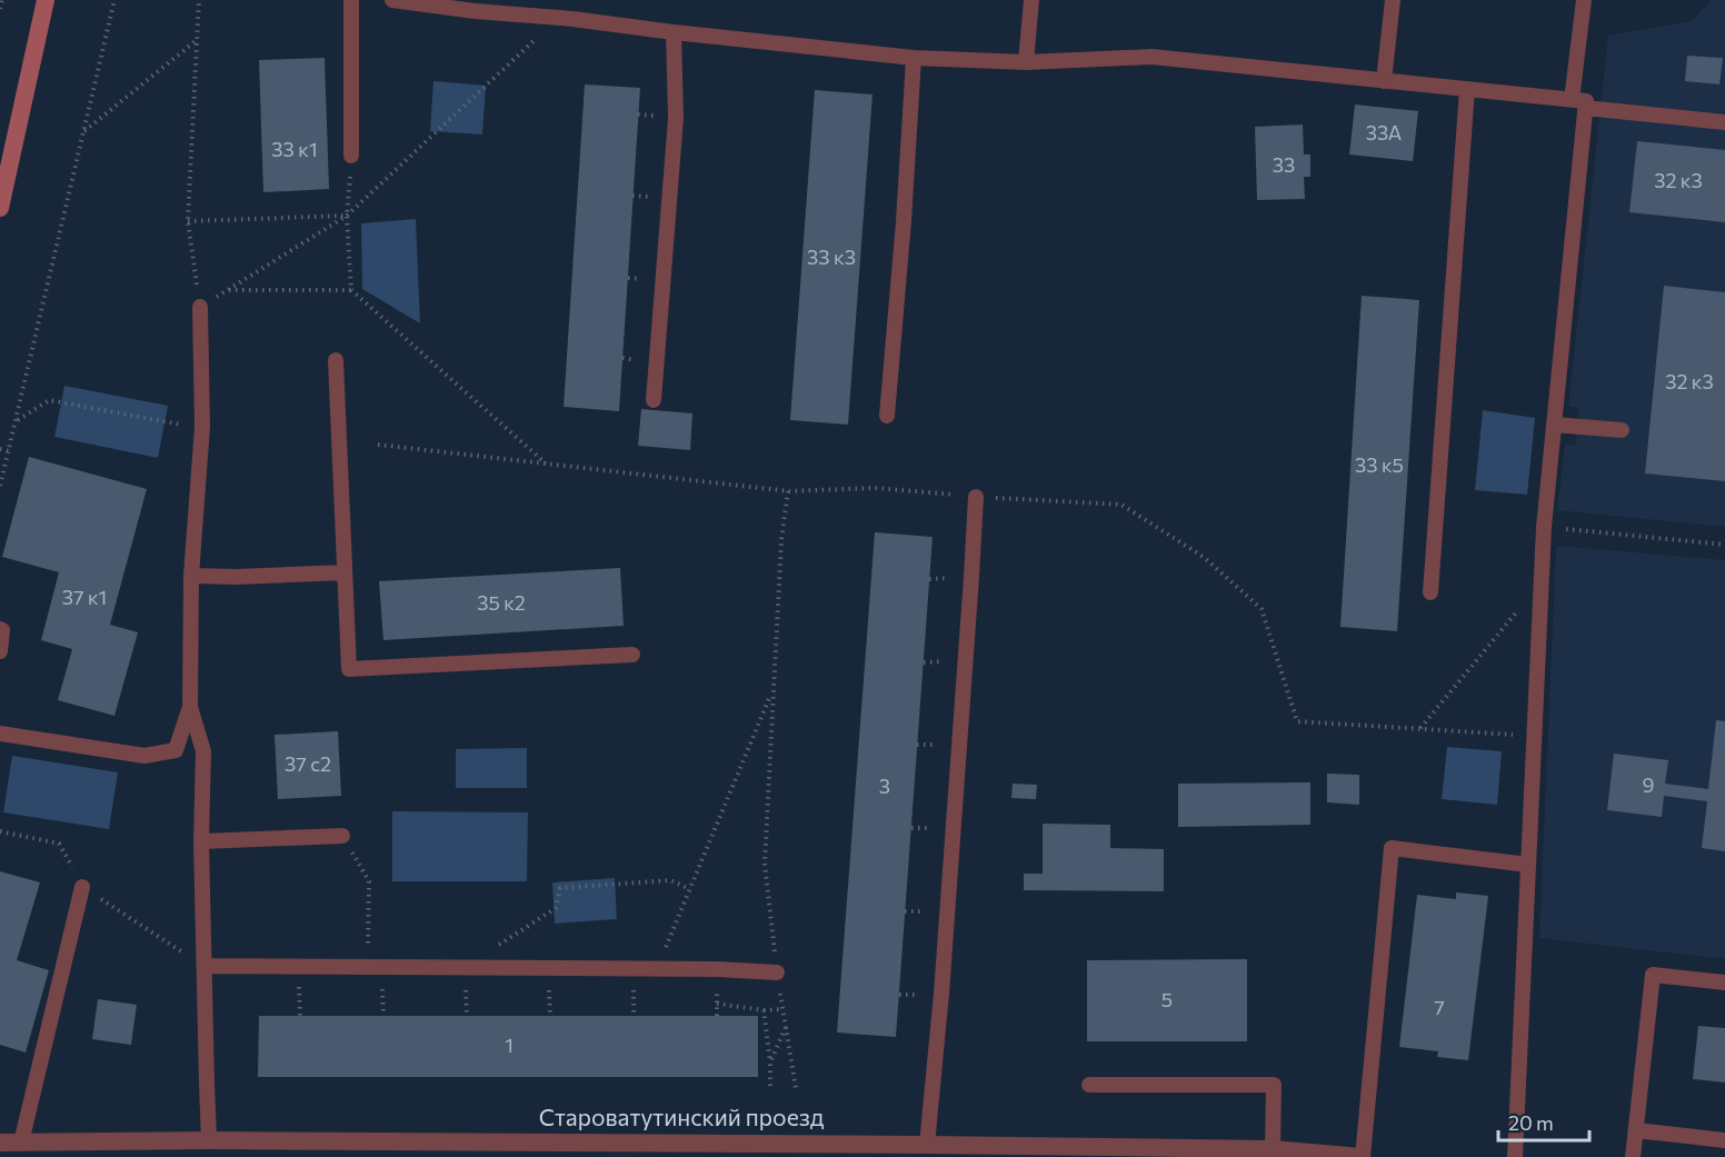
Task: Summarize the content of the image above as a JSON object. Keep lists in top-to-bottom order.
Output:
{
  "streets": {
    "street": ["Староватутинский проезд"]
  },
  "house_numbers": [
    "33А",
    "33 к1",
    "33",
    "32 к3",
    "33 к3",
    "32 к3",
    "33 к5",
    "37 к1",
    "35 к2",
    "37 с2",
    "9",
    "3",
    "5",
    "7",
    "1"
  ],
  "scale_bar": "20 m"
}
